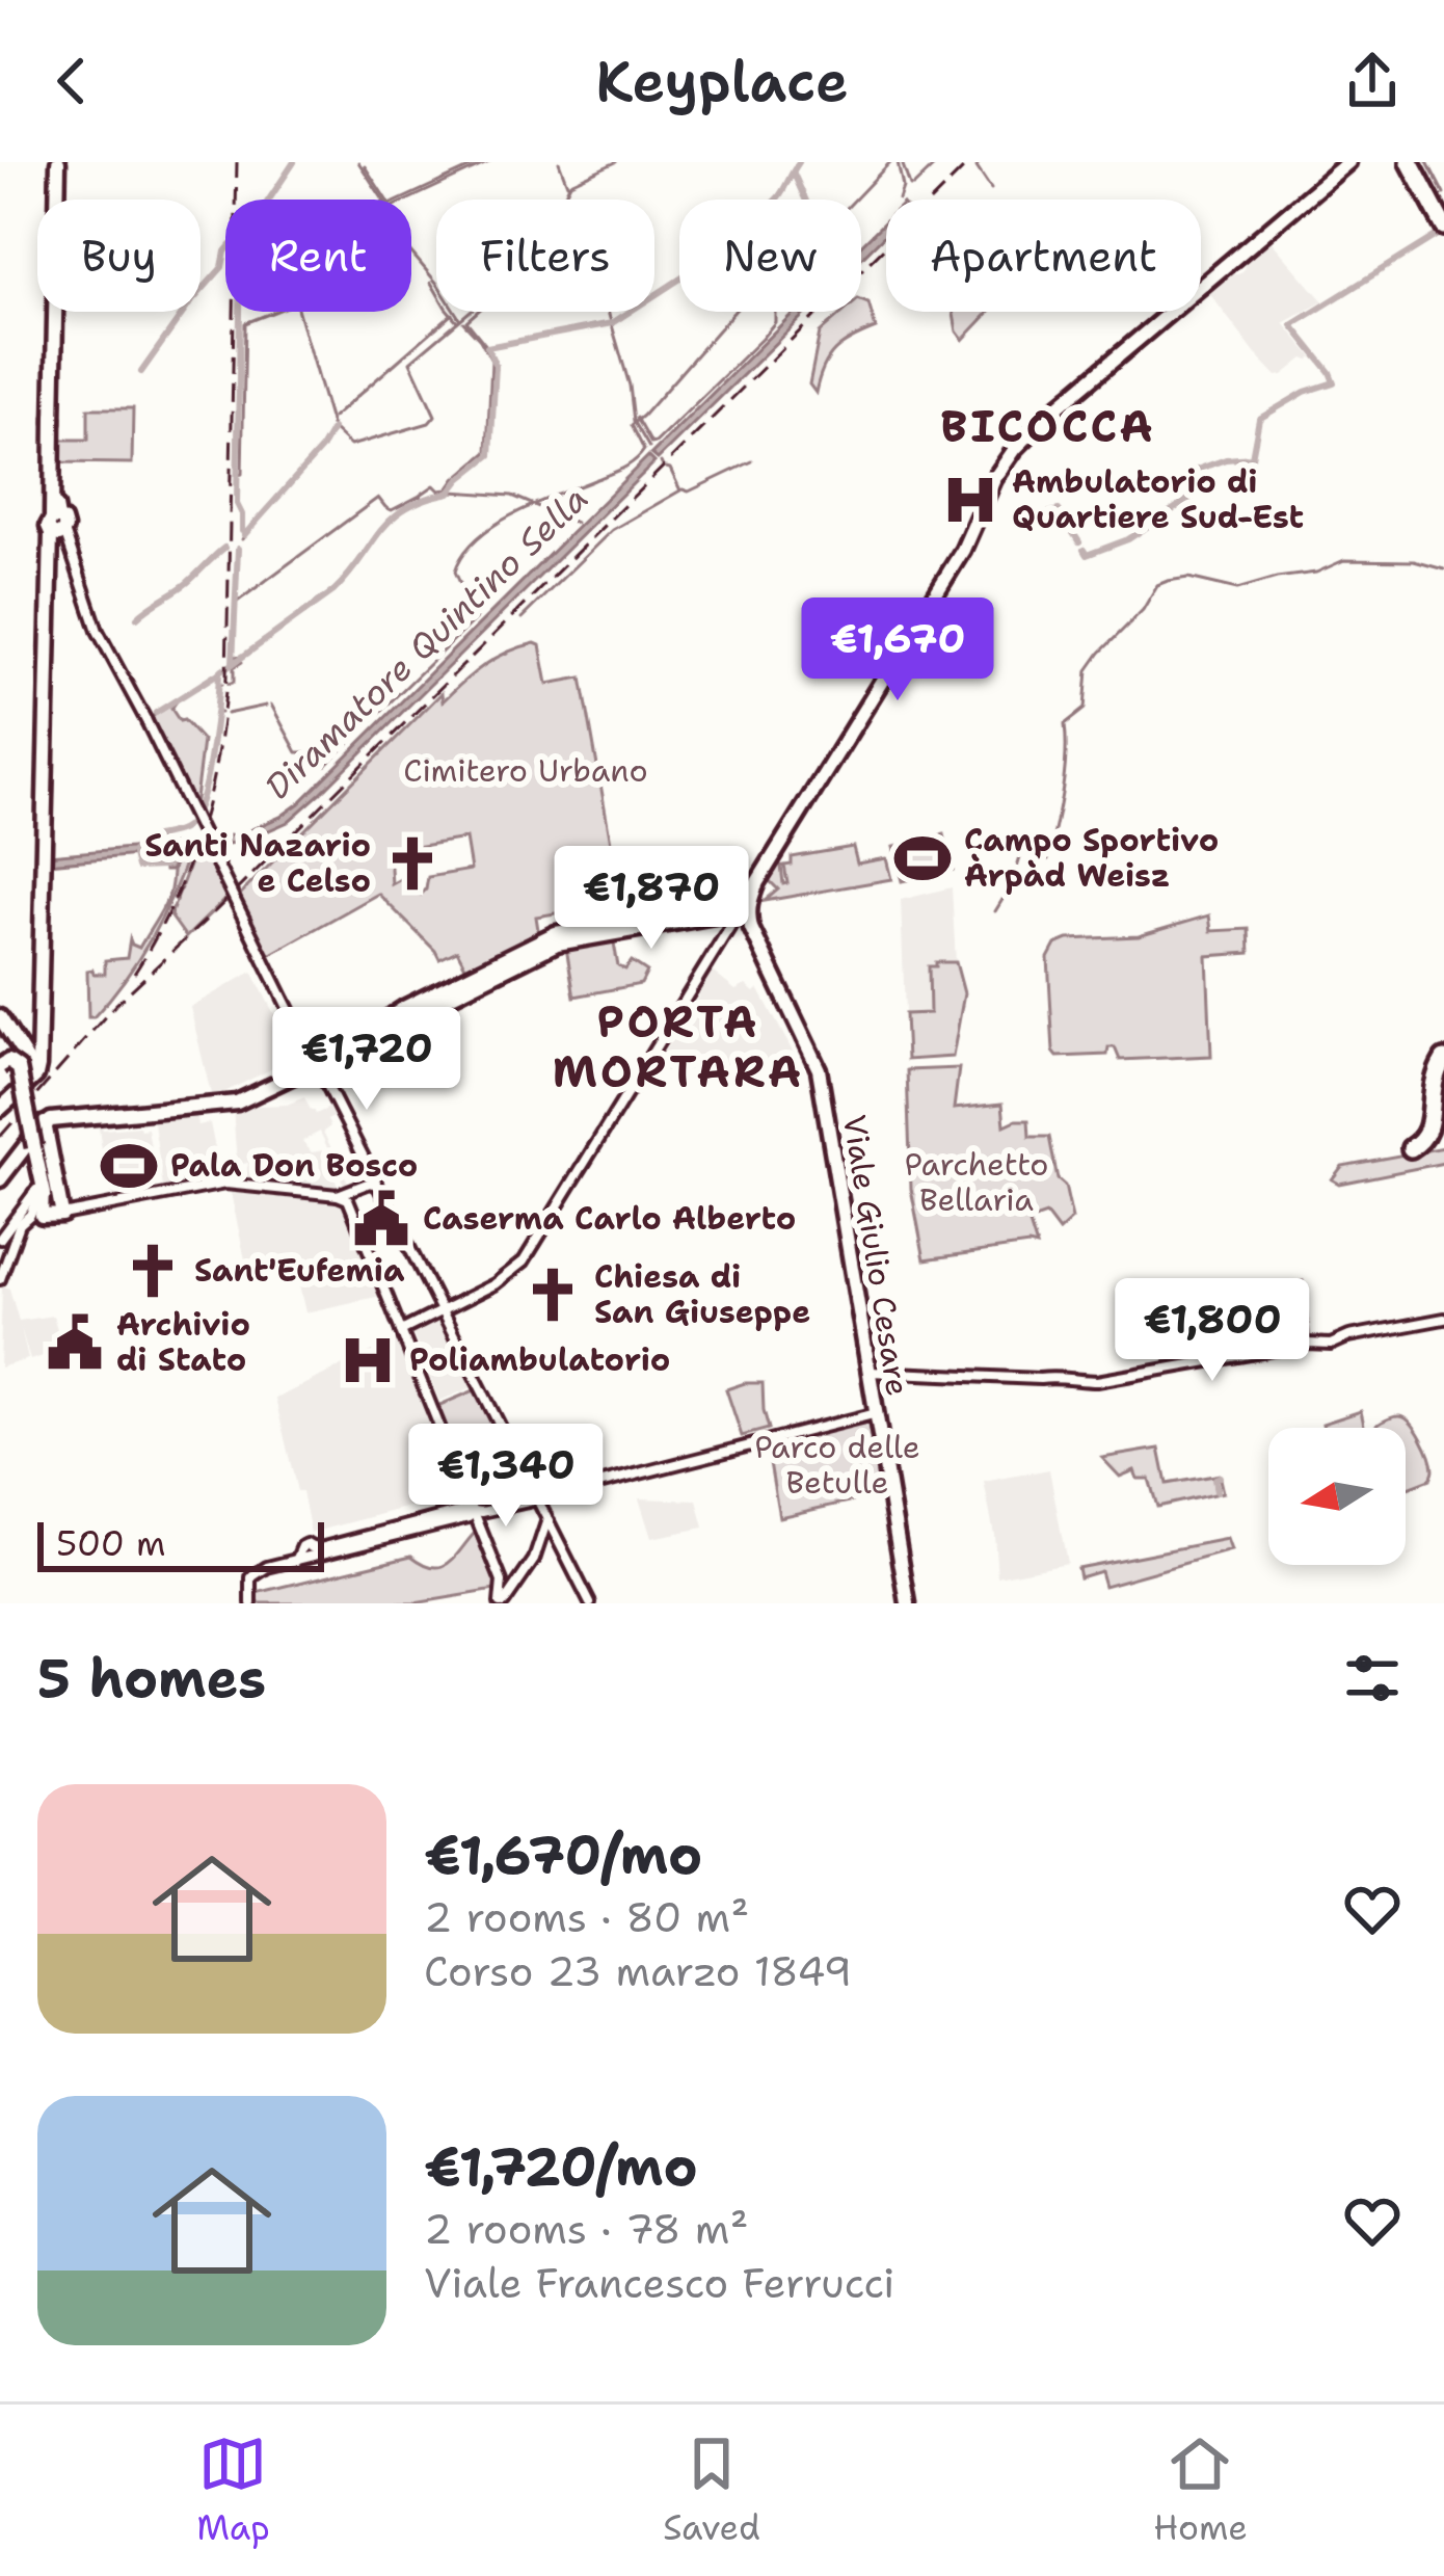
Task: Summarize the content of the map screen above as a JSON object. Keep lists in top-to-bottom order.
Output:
{
  "streets": {
    "main road": ["Viale Giulio Cesare"]
  },
  "districts": ["BICOCCA", "PORTA MORTARA"],
  "water": ["Diramatore Quintino Sella"],
  "parks": ["Cimitero Urbano", "Parchetto Bellaria", "Parco delle Betulle"],
  "places": {
    "hospital": ["Ambulatorio di Quartiere Sud-Est", "Poliambulatorio"],
    "sports": ["Campo Sportivo Àrpàd Weisz", "Pala Don Bosco"],
    "church": ["Santi Nazario e Celso", "Sant'Eufemia", "Chiesa di San Giuseppe"],
    "public building": ["Caserma Carlo Alberto", "Archivio di Stato"]
  },
  "scale_bar": "500 m",
  "north": "left",
  "page": {
    "header": "Keyplace",
    "chip": [
      "Buy",
      "Rent",
      "Filters",
      "New",
      "Apartment"
    ],
    "price": [
      "€1,670",
      "€1,870",
      "€1,720",
      "€1,800",
      "€1,340"
    ],
    "scale": "500 m",
    "heading": "5 homes",
    "list": [
      {
        "name": "€1,670/mo",
        "note": "2 rooms · 80 m² · Corso 23 marzo 1849"
      },
      {
        "name": "€1,720/mo",
        "note": "2 rooms · 78 m² · Viale Francesco Ferrucci"
      }
    ],
    "tabs": ["Map", "Saved", "Home"]
  }
}
